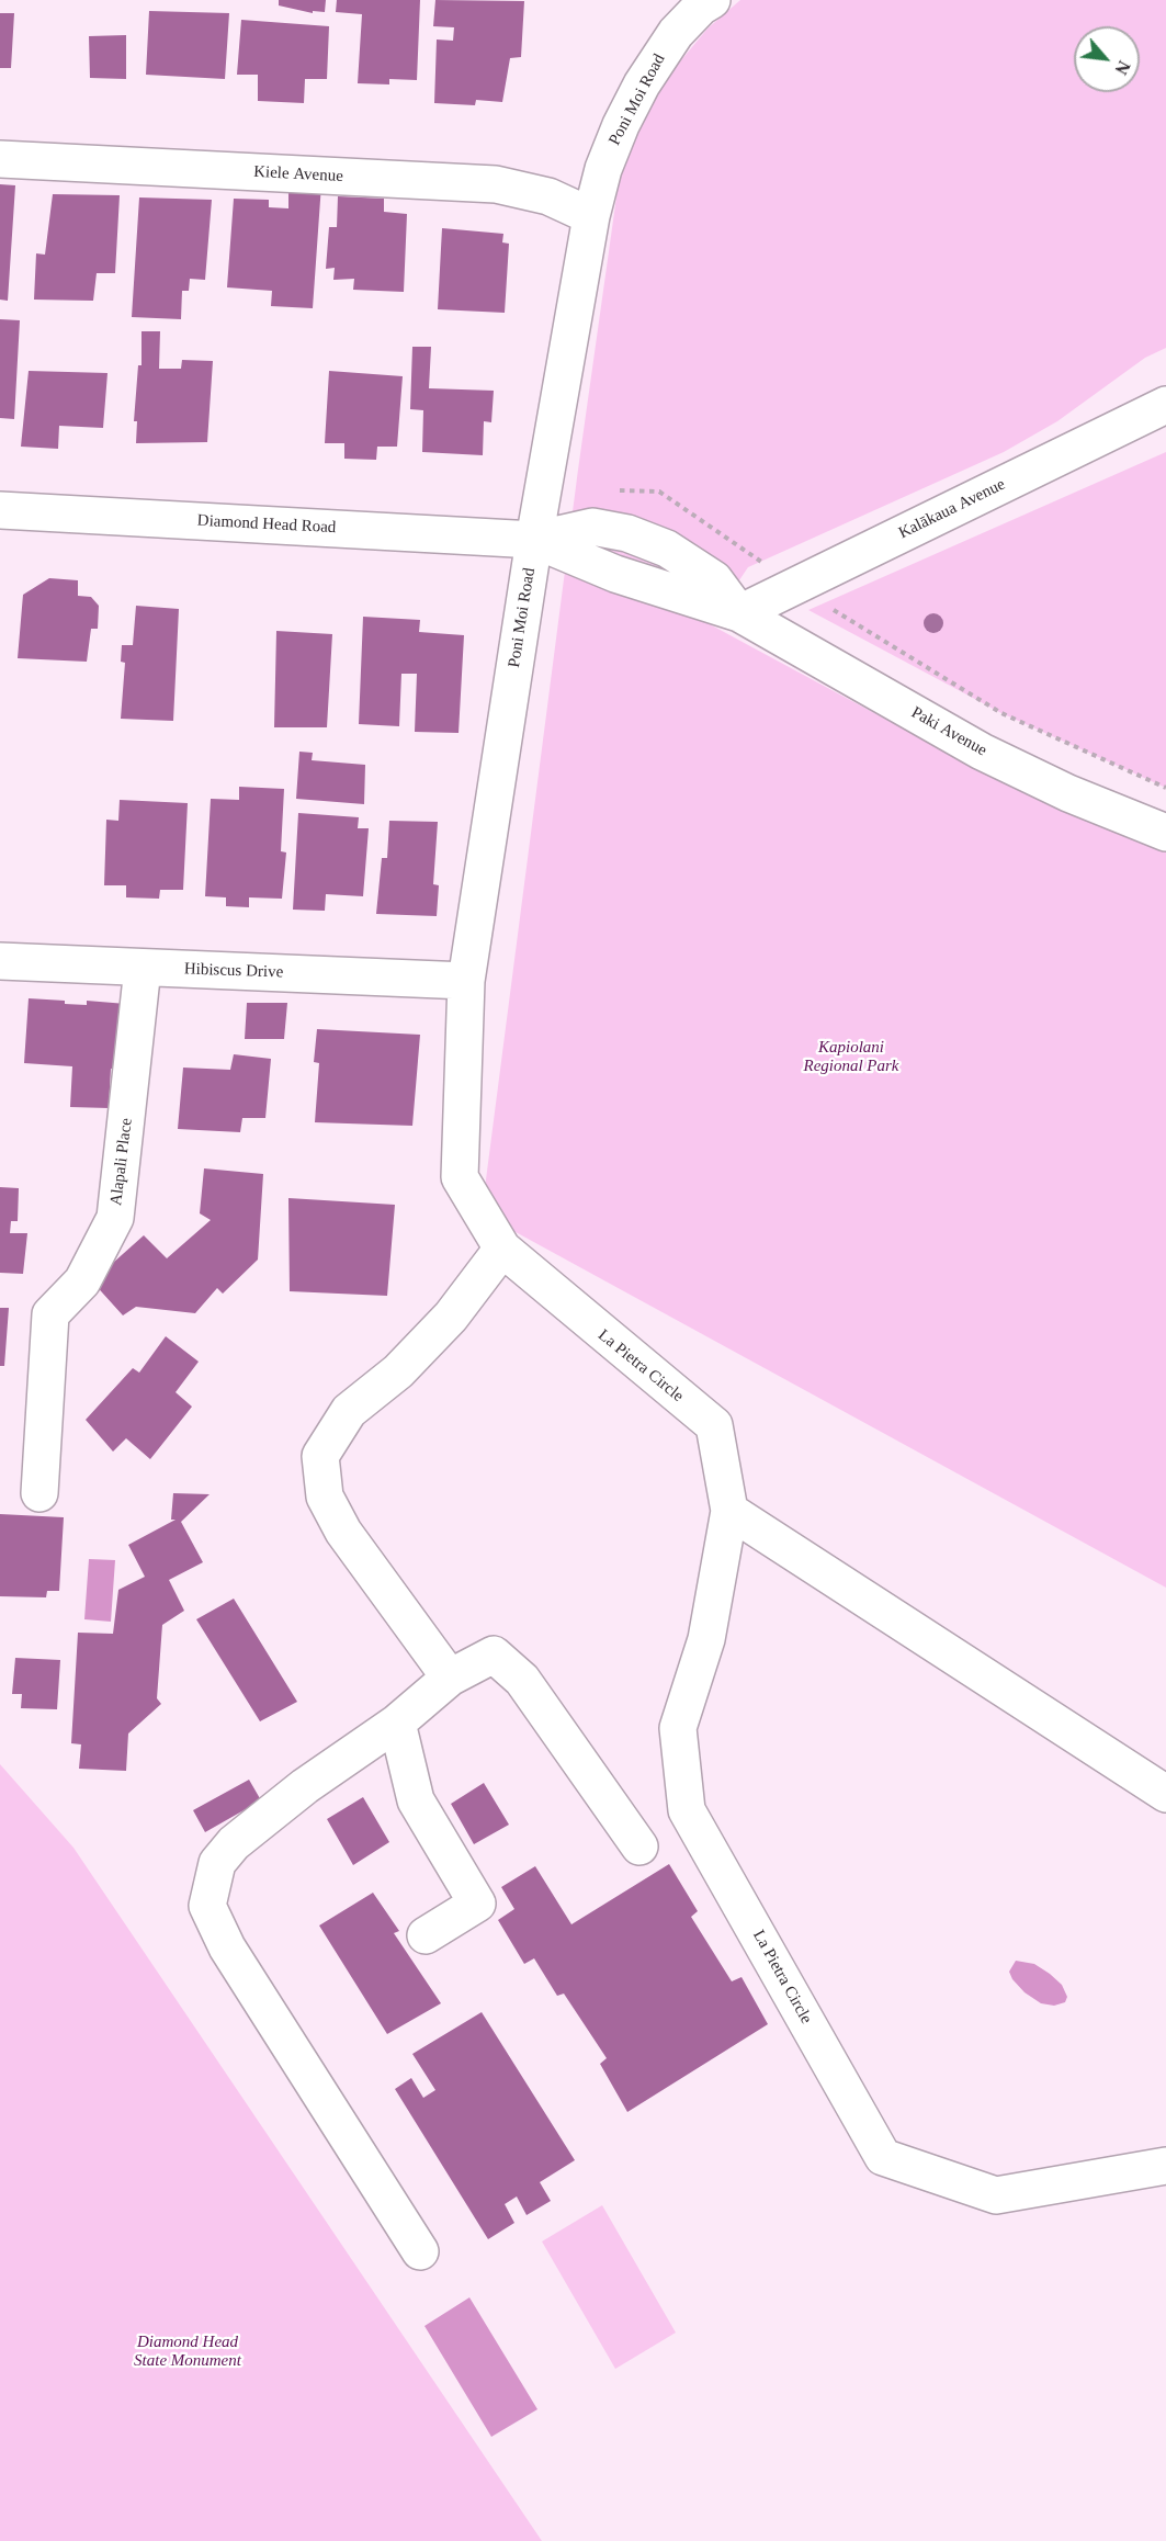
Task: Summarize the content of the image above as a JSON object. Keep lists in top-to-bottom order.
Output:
{
  "streets": {
    "street": [
      "Poni Moi Road",
      "Kiele Avenue",
      "Kalākaua Avenue",
      "Diamond Head Road",
      "Paki Avenue",
      "Hibiscus Drive",
      "Alapali Place",
      "La Pietra Circle"
    ]
  },
  "crossings": [
    ["Poni Moi Road", "Kiele Avenue"],
    ["Poni Moi Road", "Diamond Head Road"],
    ["Poni Moi Road", "Paki Avenue"],
    ["Poni Moi Road", "Hibiscus Drive"],
    ["Poni Moi Road", "La Pietra Circle"],
    ["Kalākaua Avenue", "Paki Avenue"],
    ["Diamond Head Road", "Paki Avenue"],
    ["Hibiscus Drive", "Alapali Place"]
  ],
  "parks": ["Kapiolani Regional Park", "Diamond Head State Monument"],
  "north": "bottom right"
}
